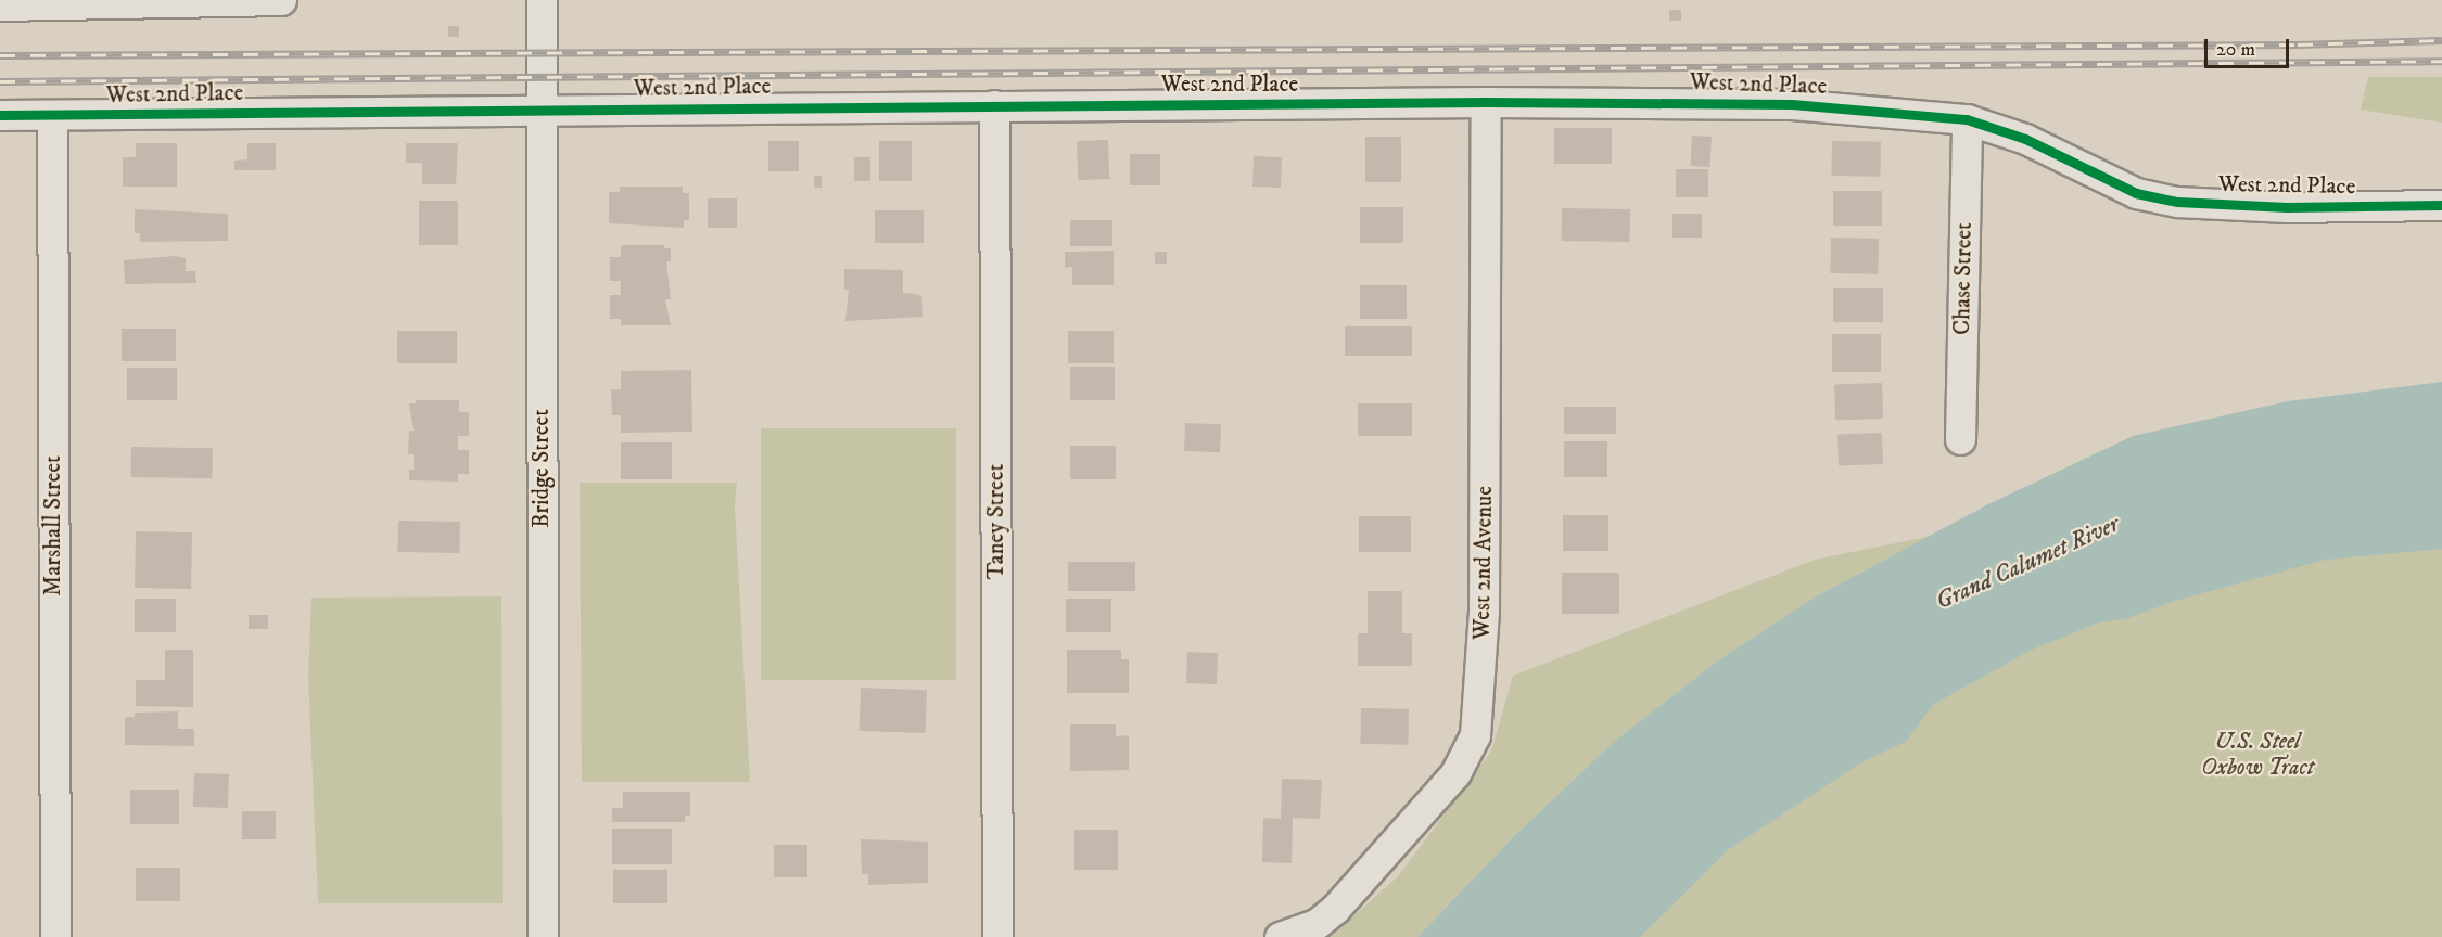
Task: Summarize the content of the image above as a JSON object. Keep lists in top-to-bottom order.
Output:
{
  "streets": {
    "street": [
      "West 2nd Place",
      "Chase Street",
      "Bridge Street",
      "Taney Street",
      "Marshall Street",
      "West 2nd Avenue"
    ]
  },
  "crossings": [
    ["West 2nd Place", "Chase Street"],
    ["West 2nd Place", "Bridge Street"],
    ["West 2nd Place", "Taney Street"],
    ["West 2nd Place", "Marshall Street"],
    ["West 2nd Place", "West 2nd Avenue"]
  ],
  "water": ["Grand Calumet River"],
  "parks": ["U.S. Steel Oxbow Tract"],
  "scale_bar": "20 m"
}
